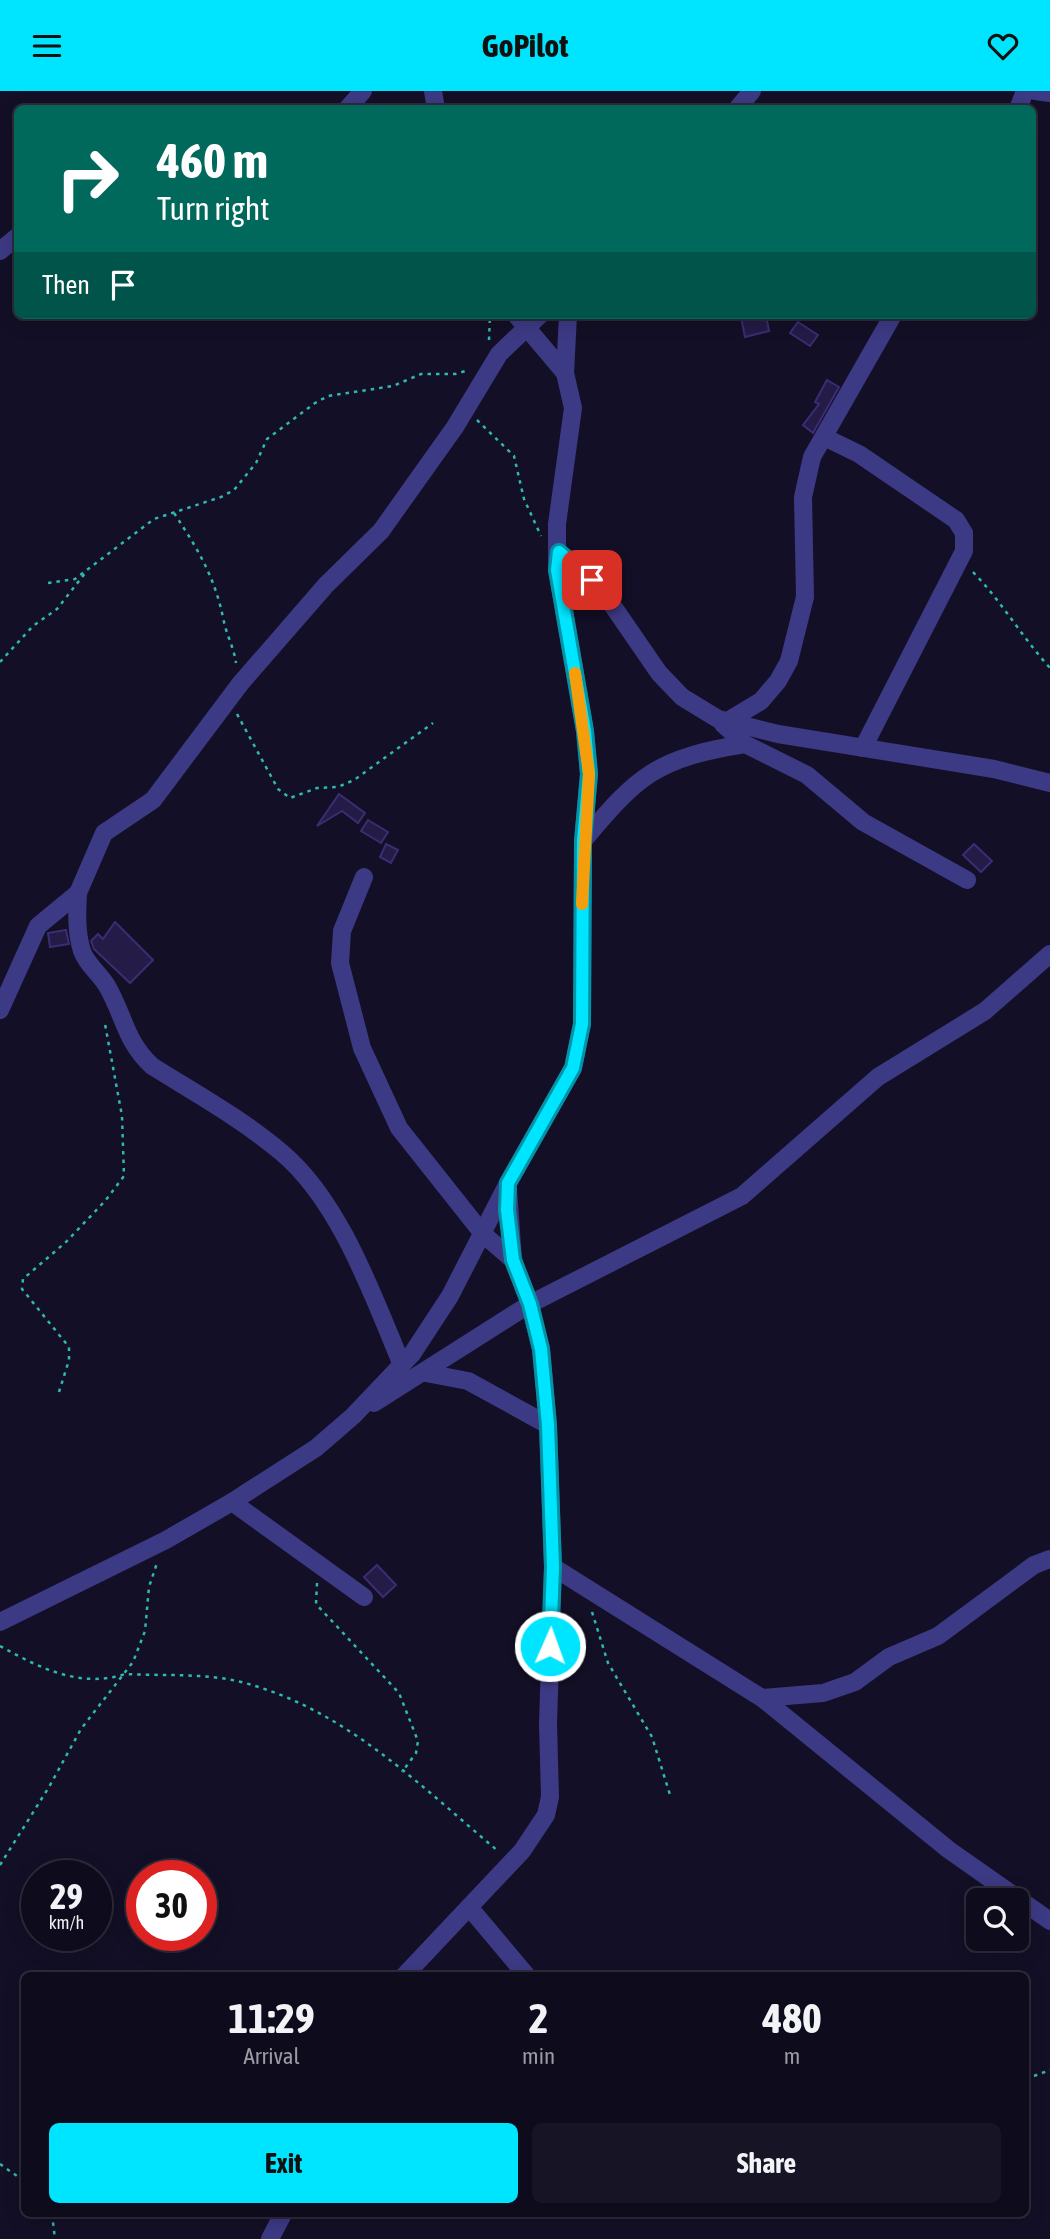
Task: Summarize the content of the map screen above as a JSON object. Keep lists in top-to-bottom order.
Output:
{
  "page": {
    "header": "GoPilot",
    "turn": ["460 m", "Turn right"],
    "then": "Then",
    "speed": "29 km/h",
    "limit": "30",
    "eta": [
      "11:29",
      "Arrival",
      "2",
      "min",
      "480",
      "m"
    ],
    "buttons": ["Exit", "Share"]
  }
}
